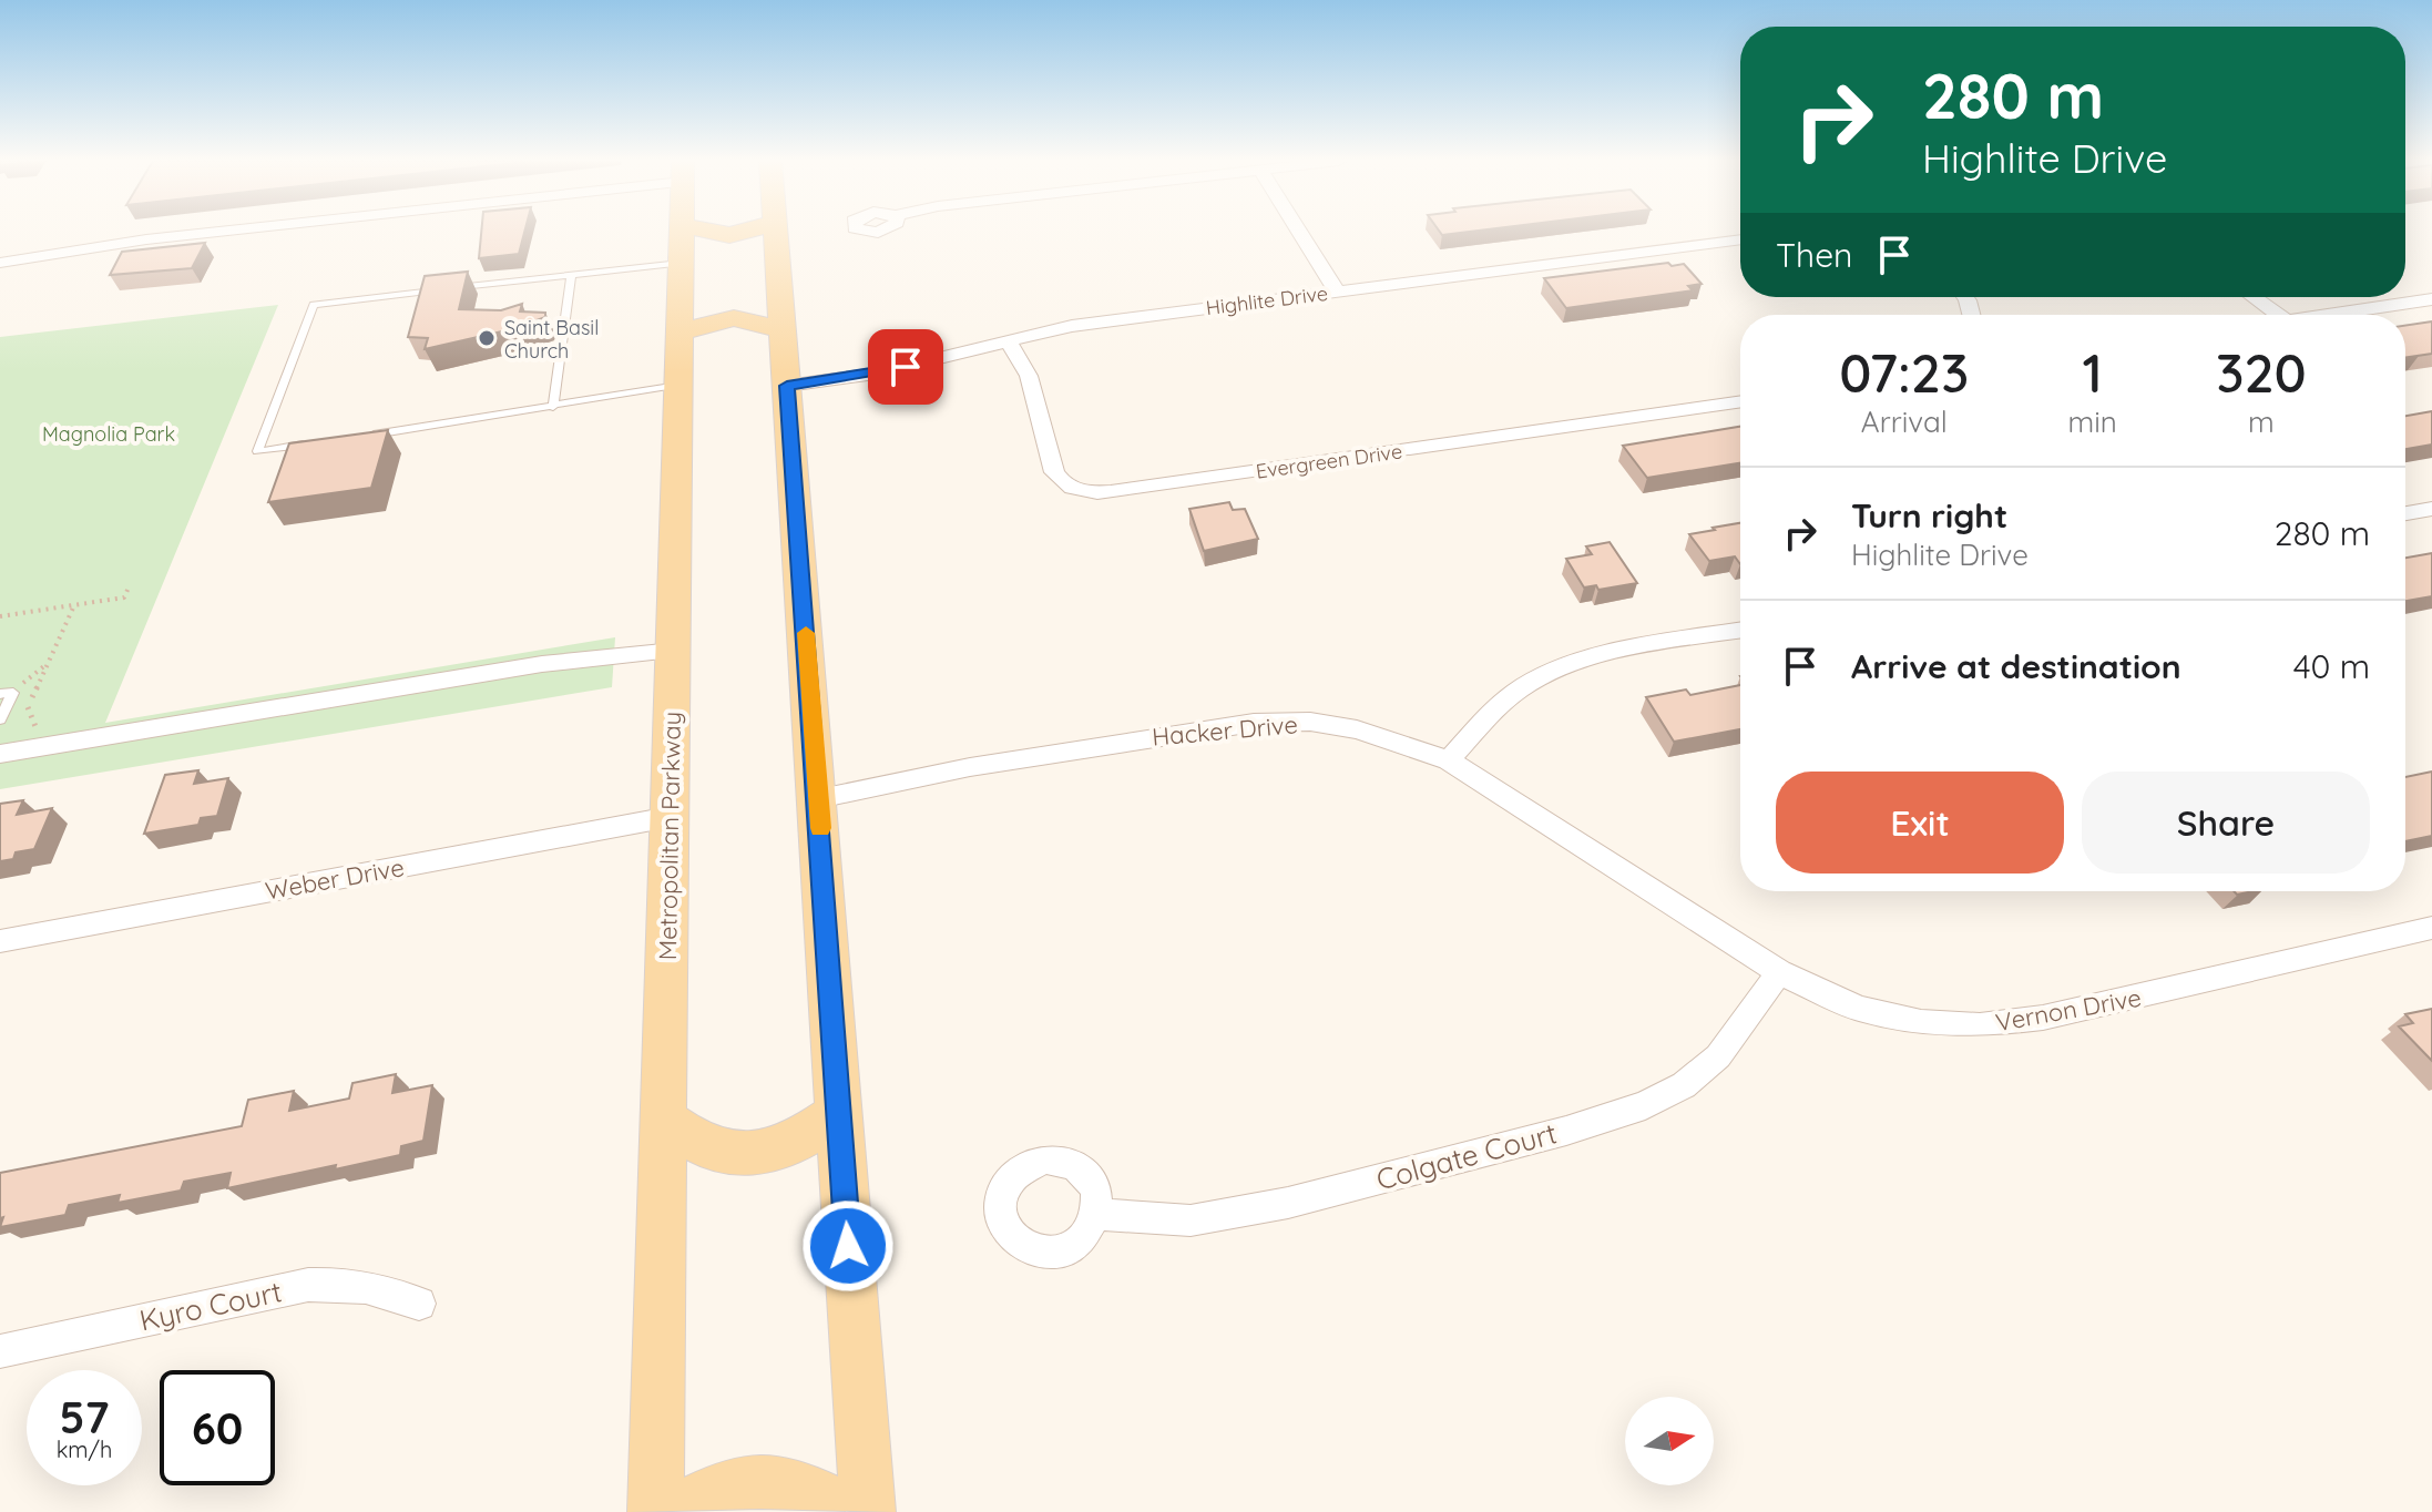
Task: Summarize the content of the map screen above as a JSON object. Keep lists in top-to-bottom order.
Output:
{
  "streets": {
    "main road": ["Metropolitan Parkway"],
    "street": [
      "Highlite Drive",
      "Evergreen Drive",
      "Hacker Drive",
      "Weber Drive",
      "Vernon Drive",
      "Colgate Court",
      "Kyro Court"
    ]
  },
  "crossings": [
    ["Highlite Drive", "Evergreen Drive"],
    ["Hacker Drive", "Vernon Drive"],
    ["Metropolitan Parkway", "Weber Drive"],
    ["Vernon Drive", "Colgate Court"]
  ],
  "parks": ["Magnolia Park"],
  "places": ["Saint Basil Church"],
  "north": "right",
  "page": {
    "turn": ["280 m", "Highlite Drive"],
    "then": "Then",
    "eta": [
      "07:23",
      "Arrival",
      "1",
      "min",
      "320",
      "m"
    ],
    "list": [
      {
        "name": "Turn right",
        "note": "Highlite Drive",
        "value": "280 m"
      },
      {
        "name": "Arrive at destination",
        "value": "40 m"
      }
    ],
    "buttons": ["Exit", "Share"],
    "speed": "57 km/h",
    "limit": "60"
  }
}
